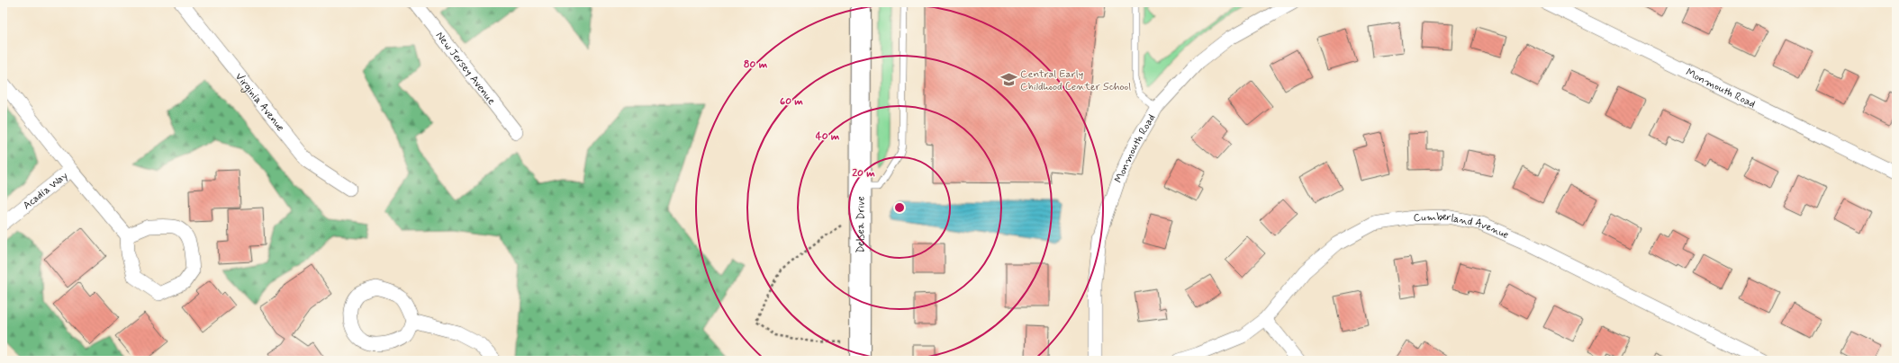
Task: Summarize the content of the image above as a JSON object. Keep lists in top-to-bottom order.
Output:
{
  "streets": {
    "main road": ["Delsea Drive"],
    "street": [
      "New Jersey Avenue",
      "Monmouth Road",
      "Virginia Avenue",
      "Acadia Way",
      "Cumberland Avenue"
    ]
  },
  "places": {
    "school or university": ["Central Early Childhood Center School"]
  },
  "rings": [
    "80 m",
    "60 m",
    "40 m",
    "20 m"
  ]
}
